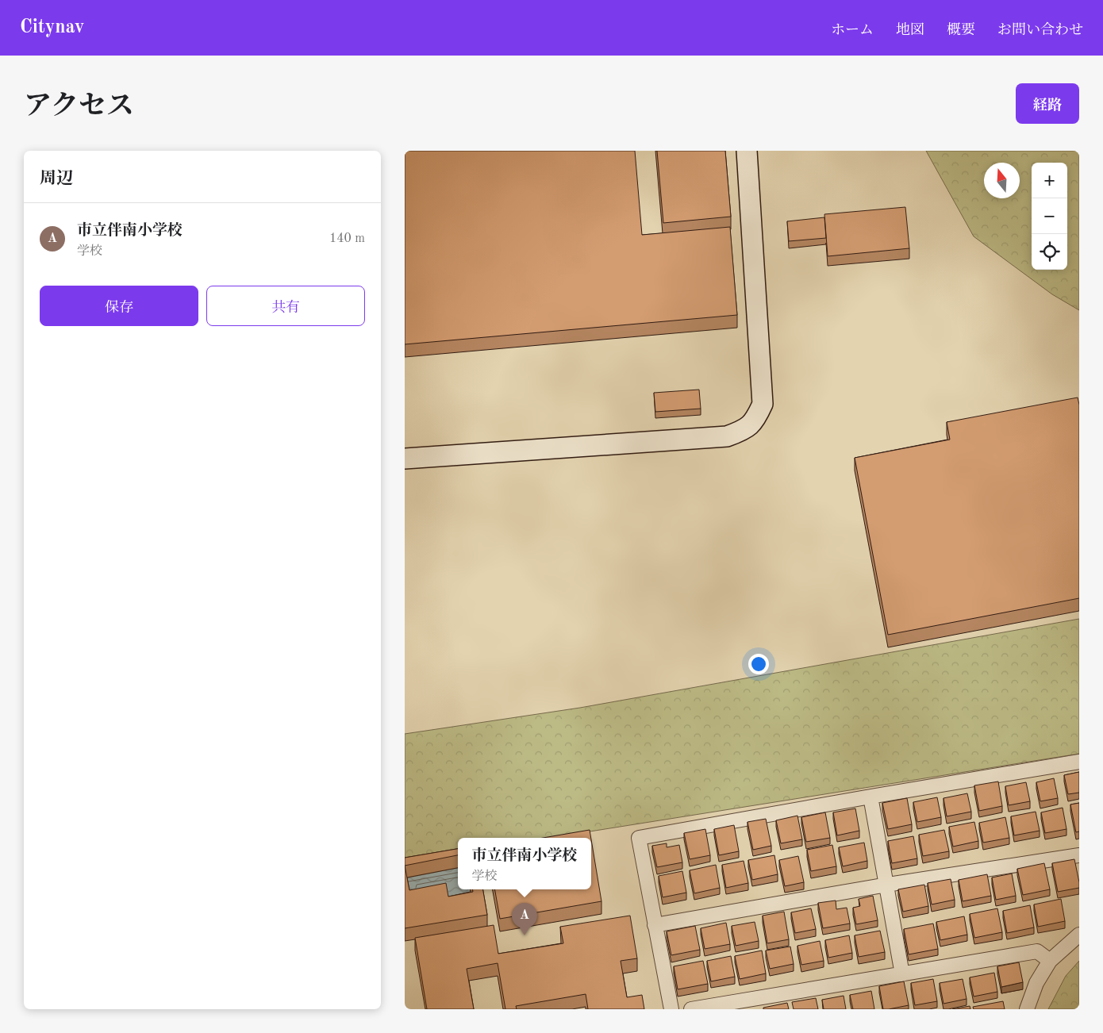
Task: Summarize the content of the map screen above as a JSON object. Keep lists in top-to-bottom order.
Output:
{
  "north": "top",
  "page": {
    "header": "Citynav",
    "nav": [
      "ホーム",
      "地図",
      "概要",
      "お問い合わせ"
    ],
    "title": "アクセス",
    "buttons": [
      "経路",
      ["保存", "共有"]
    ],
    "heading": "周辺",
    "map_buttons": ["+", "−"],
    "list": [
      {
        "mark": "A",
        "name": "市立伴南小学校",
        "note": "学校",
        "value": "140 m"
      }
    ],
    "popup": ["市立伴南小学校", "学校"],
    "pins": "A"
  }
}
